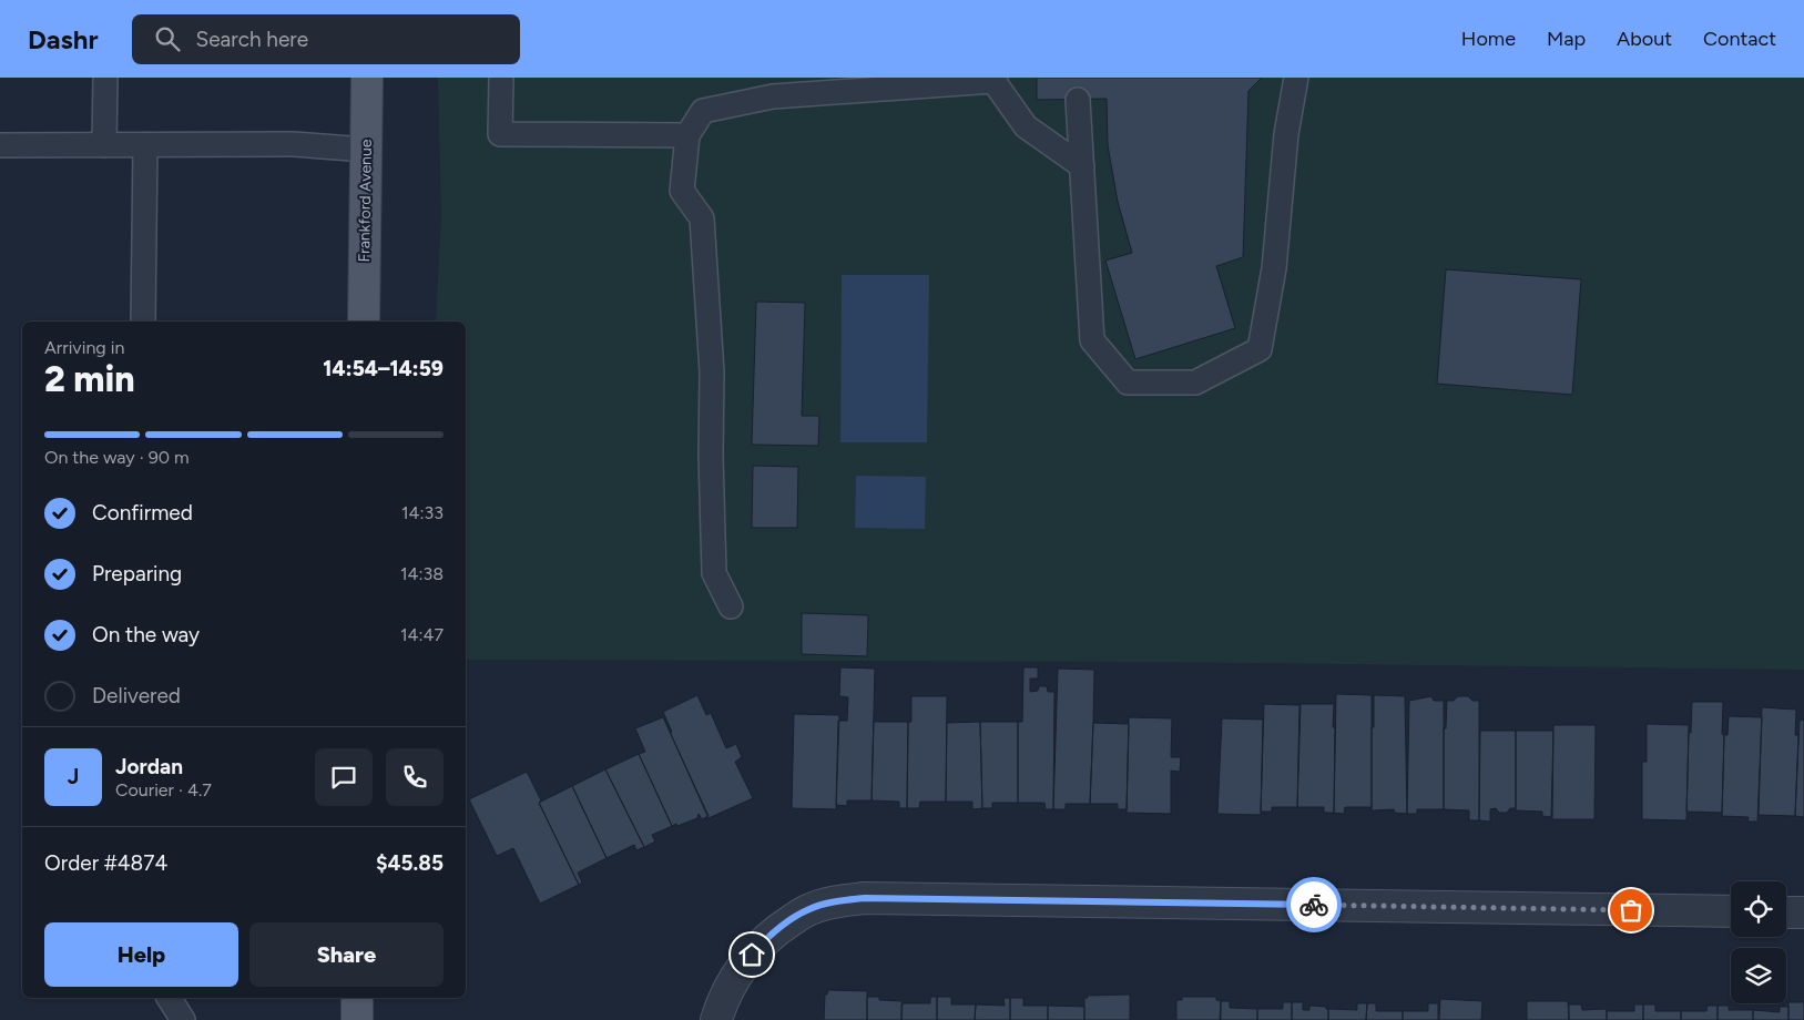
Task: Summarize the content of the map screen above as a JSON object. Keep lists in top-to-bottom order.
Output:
{
  "streets": {
    "main road": ["Frankford Avenue"]
  },
  "page": {
    "header": "Dashr",
    "search": "Search here",
    "nav": [
      "Home",
      "Map",
      "About",
      "Contact"
    ],
    "heading": ["2 min", "Arriving in", "14:54–14:59"],
    "panel": [
      "Jordan",
      "Courier · 4.7",
      "Order #4874",
      "$45.85"
    ],
    "bar": "On the way · 90 m",
    "list": [
      ["Confirmed", "14:33"],
      ["Preparing", "14:38"],
      ["On the way", "14:47"],
      "Delivered"
    ],
    "round": "J",
    "buttons": ["Help", "Share"]
  }
}
